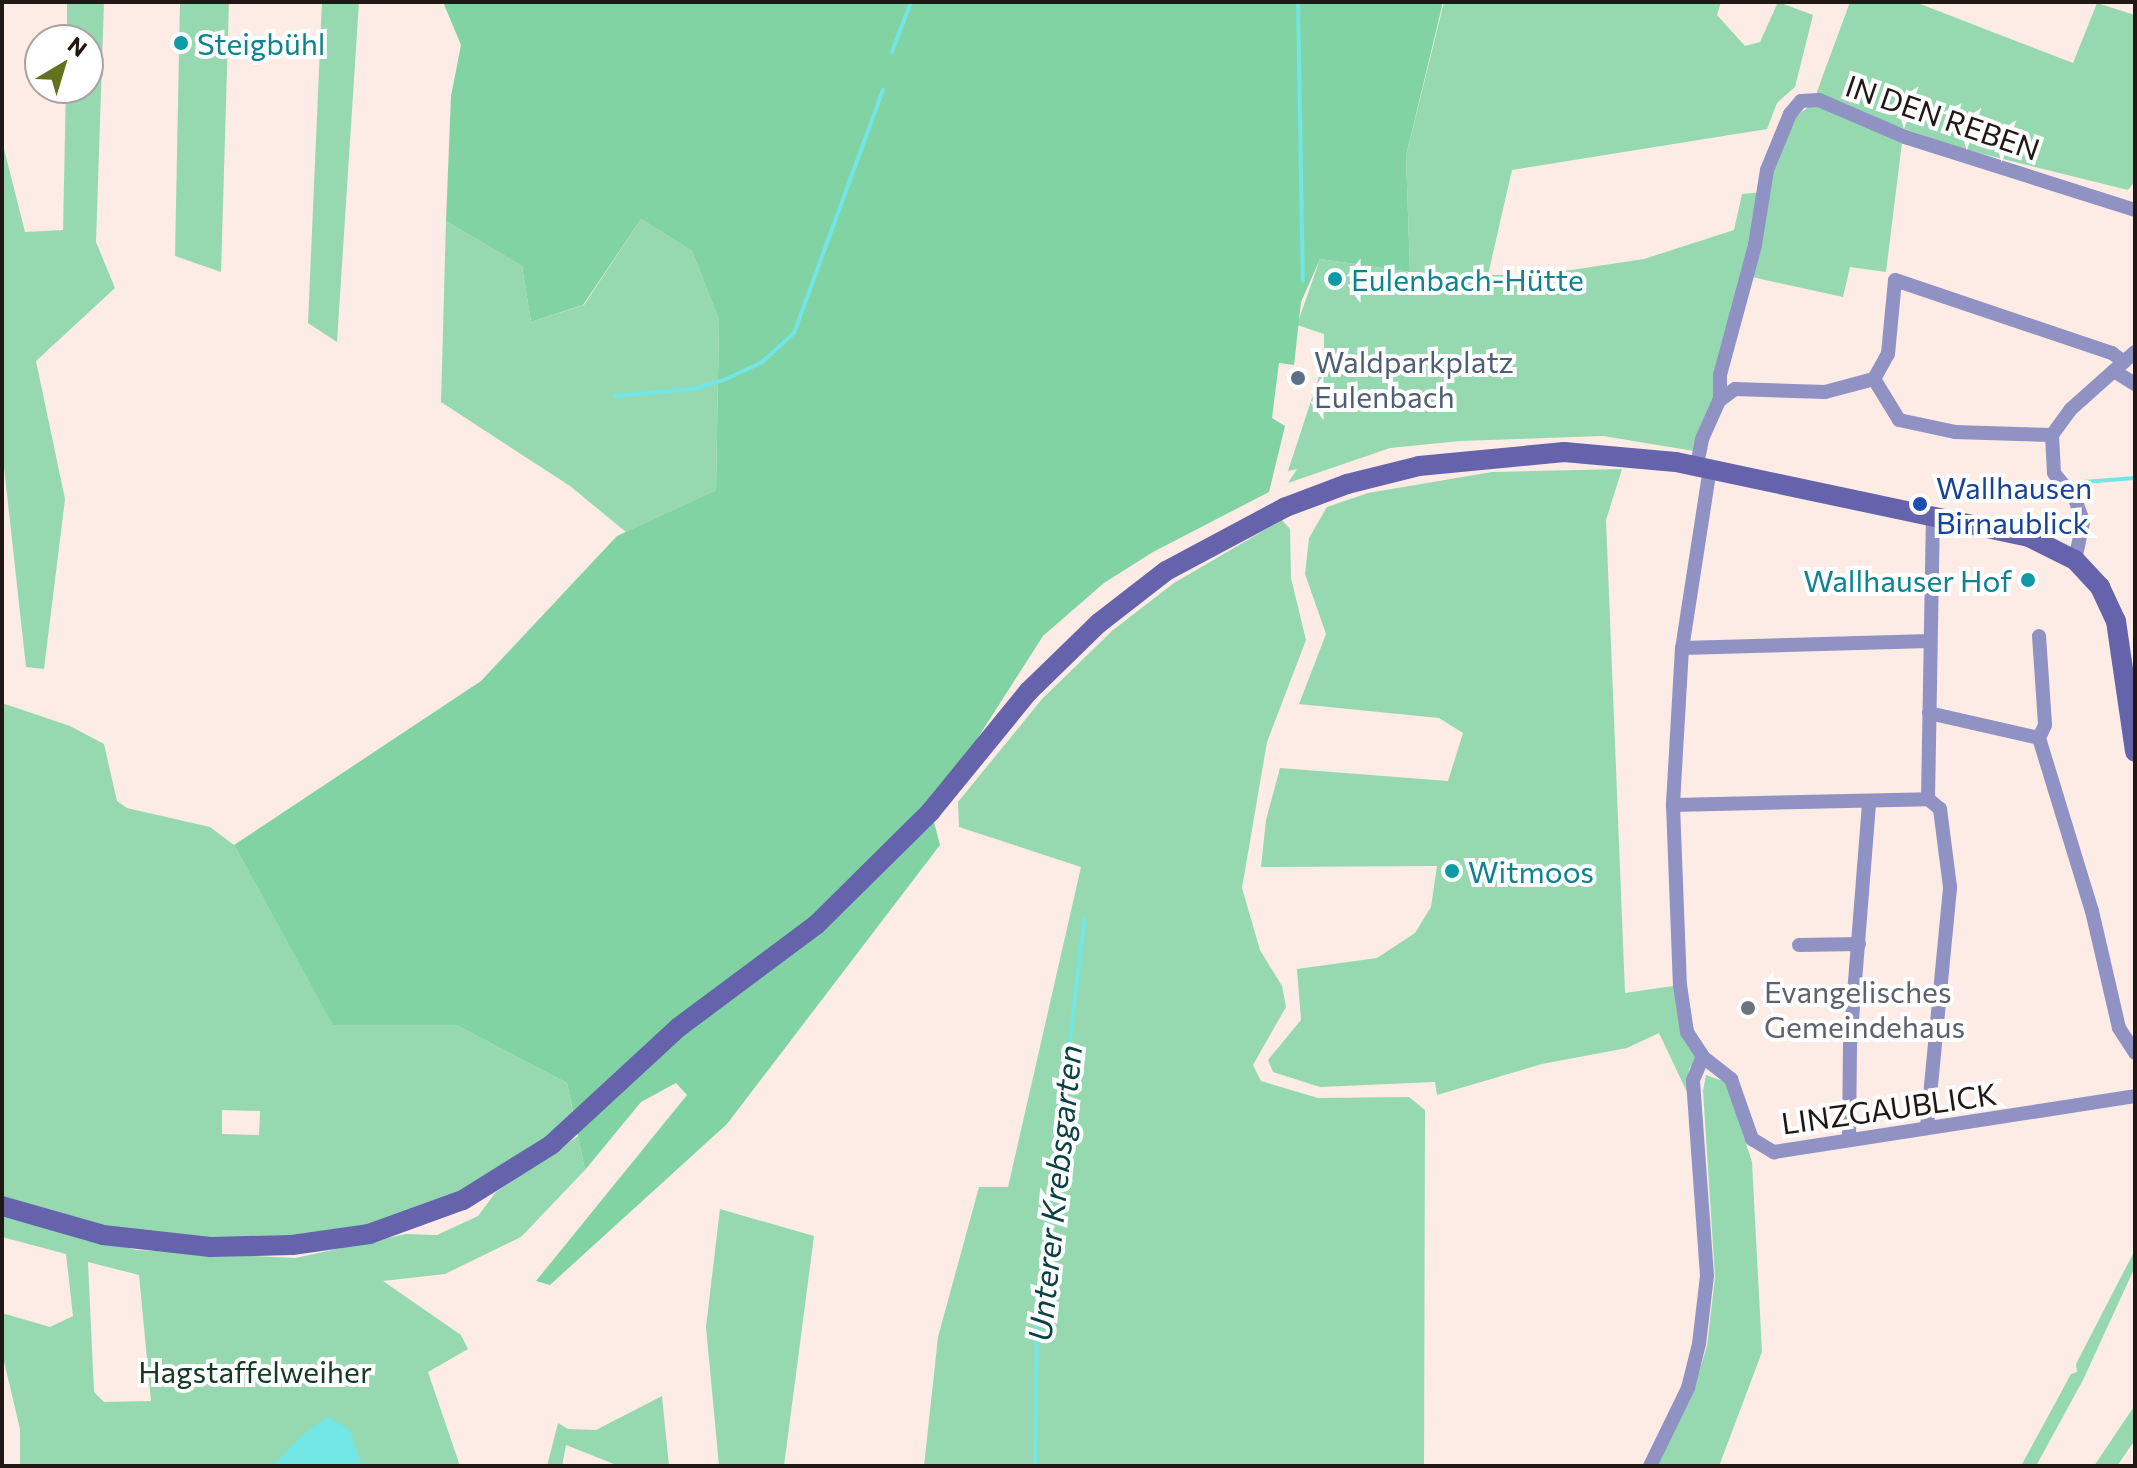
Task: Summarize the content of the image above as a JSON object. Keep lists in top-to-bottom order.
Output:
{
  "streets": {
    "street": ["IN DEN REBEN", "LINZGAUBLICK"]
  },
  "water": ["Unterer Krebsgarten"],
  "parks": ["Hagstaffelweiher"],
  "places": [
    "Steigbühl",
    "Eulenbach-Hütte",
    "Waldparkplatz Eulenbach",
    "Wallhausen Birnaublick",
    "Wallhauser Hof",
    "Witmoos",
    "Evangelisches Gemeindehaus"
  ],
  "north": "top right"
}
